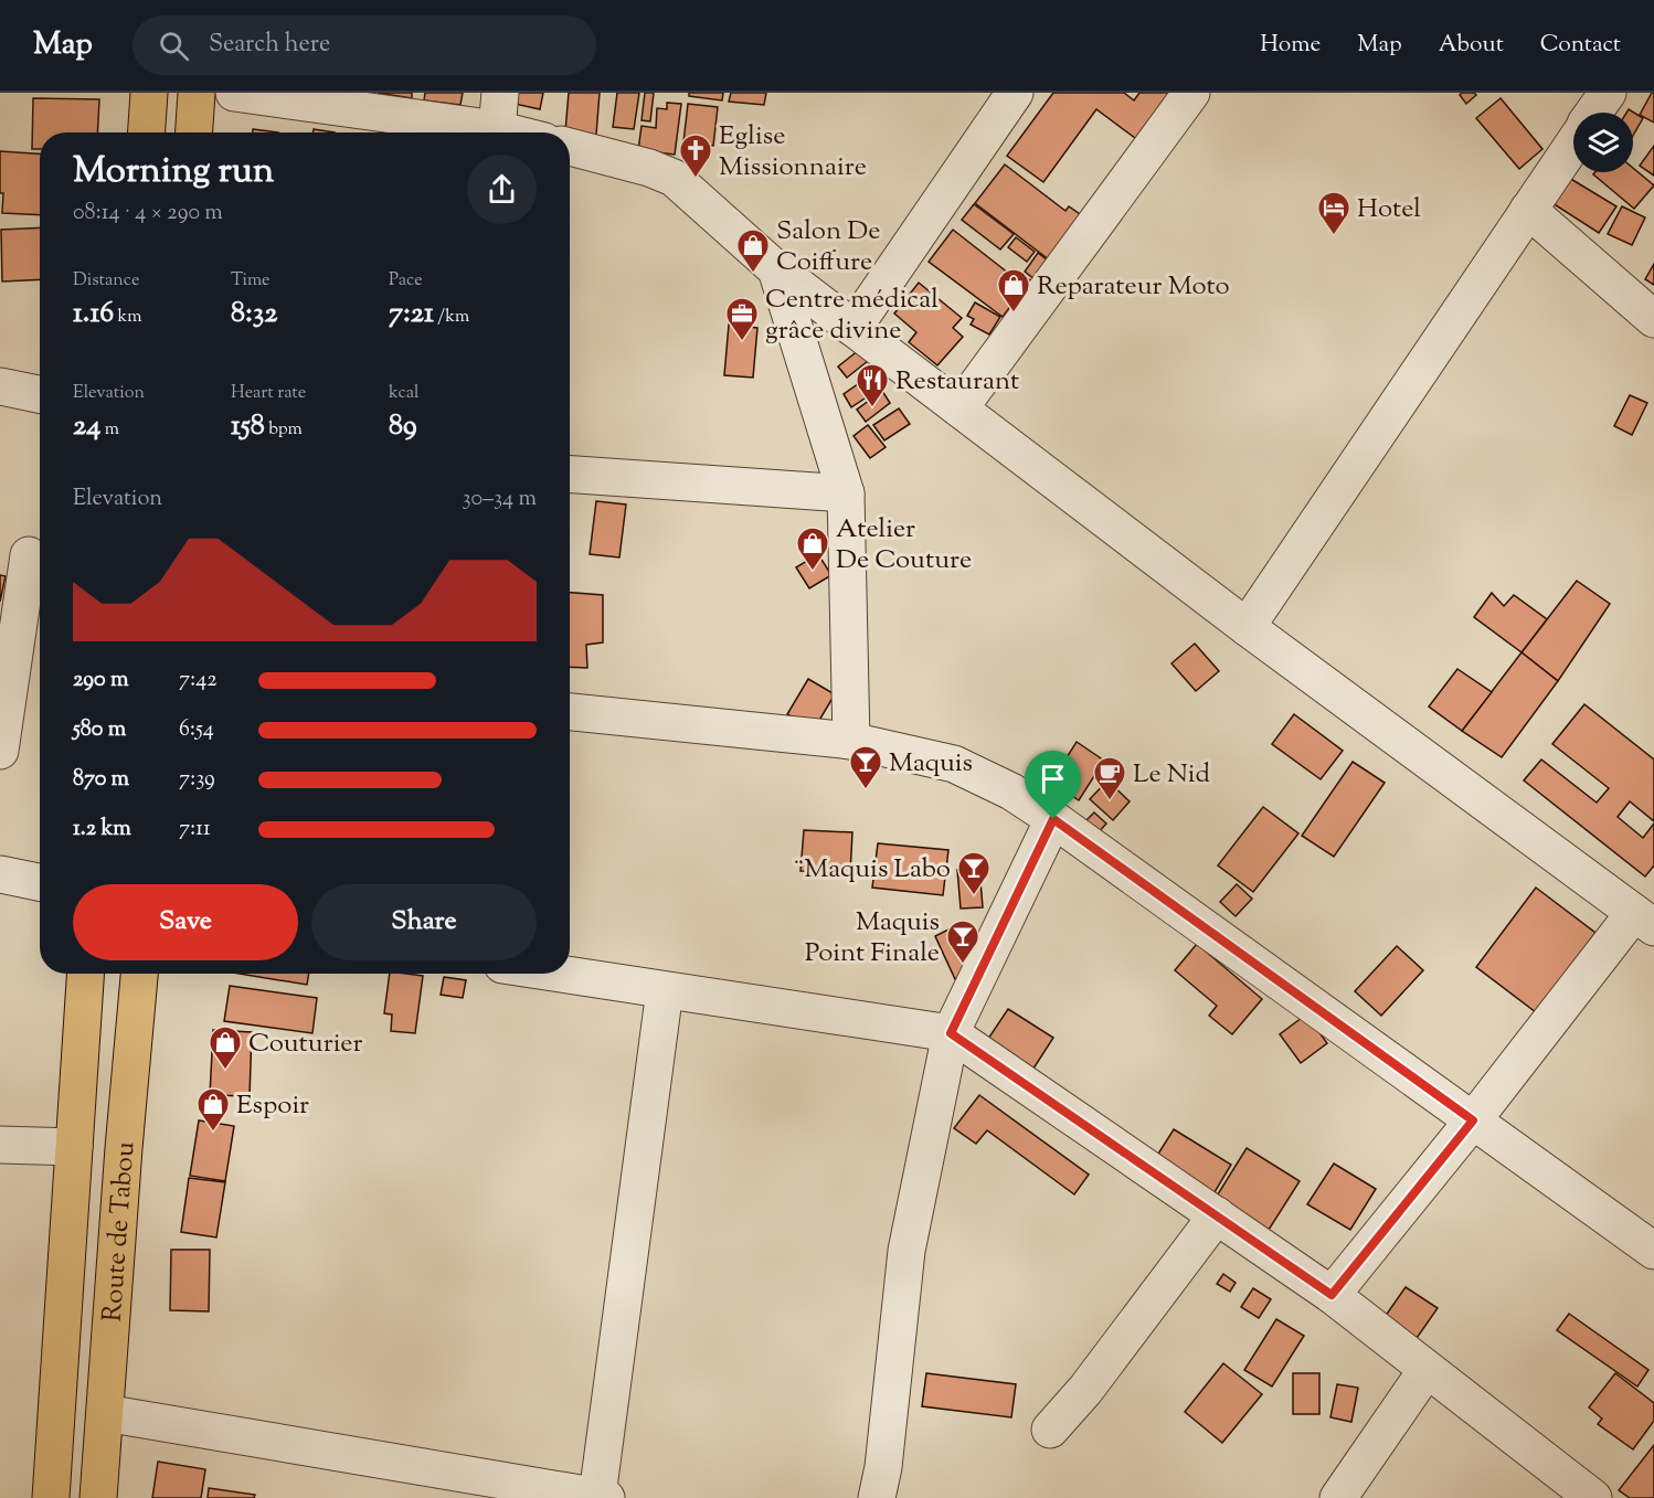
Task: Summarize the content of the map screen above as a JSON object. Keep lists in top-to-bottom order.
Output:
{
  "streets": {
    "main road": ["Route de Tabou"]
  },
  "places": {
    "church": ["Eglise Missionnaire"],
    "hotel": ["Hotel"],
    "shop": [
      "Salon De Coiffure",
      "Reparateur Moto",
      "Atelier De Couture",
      "Couturier",
      "Espoir"
    ],
    "office": ["Centre médical grâce divine"],
    "restaurant": ["Restaurant"],
    "bar": ["Maquis", "¨Maquis Labo", "Maquis Point Finale"],
    "cafe": ["Le Nid"]
  },
  "page": {
    "header": "Map",
    "search": "Search here",
    "nav": [
      "Home",
      "Map",
      "About",
      "Contact"
    ],
    "heading": ["Morning run", "08:14 · 4 × 290 m"],
    "stats": [
      ["Distance", "1.16 km"],
      ["Time", "8:32"],
      ["Pace", "7:21 /km"],
      ["Elevation", "24 m"],
      ["Heart rate", "158 bpm"],
      ["kcal", "89"]
    ],
    "chart": ["Elevation", "30–34 m"],
    "list": [
      {
        "name": "290 m",
        "note": "7:42"
      },
      {
        "name": "580 m",
        "note": "6:54"
      },
      {
        "name": "870 m",
        "note": "7:39"
      },
      {
        "name": "1.2 km",
        "note": "7:11"
      }
    ],
    "buttons": ["Save", "Share"]
  }
}
